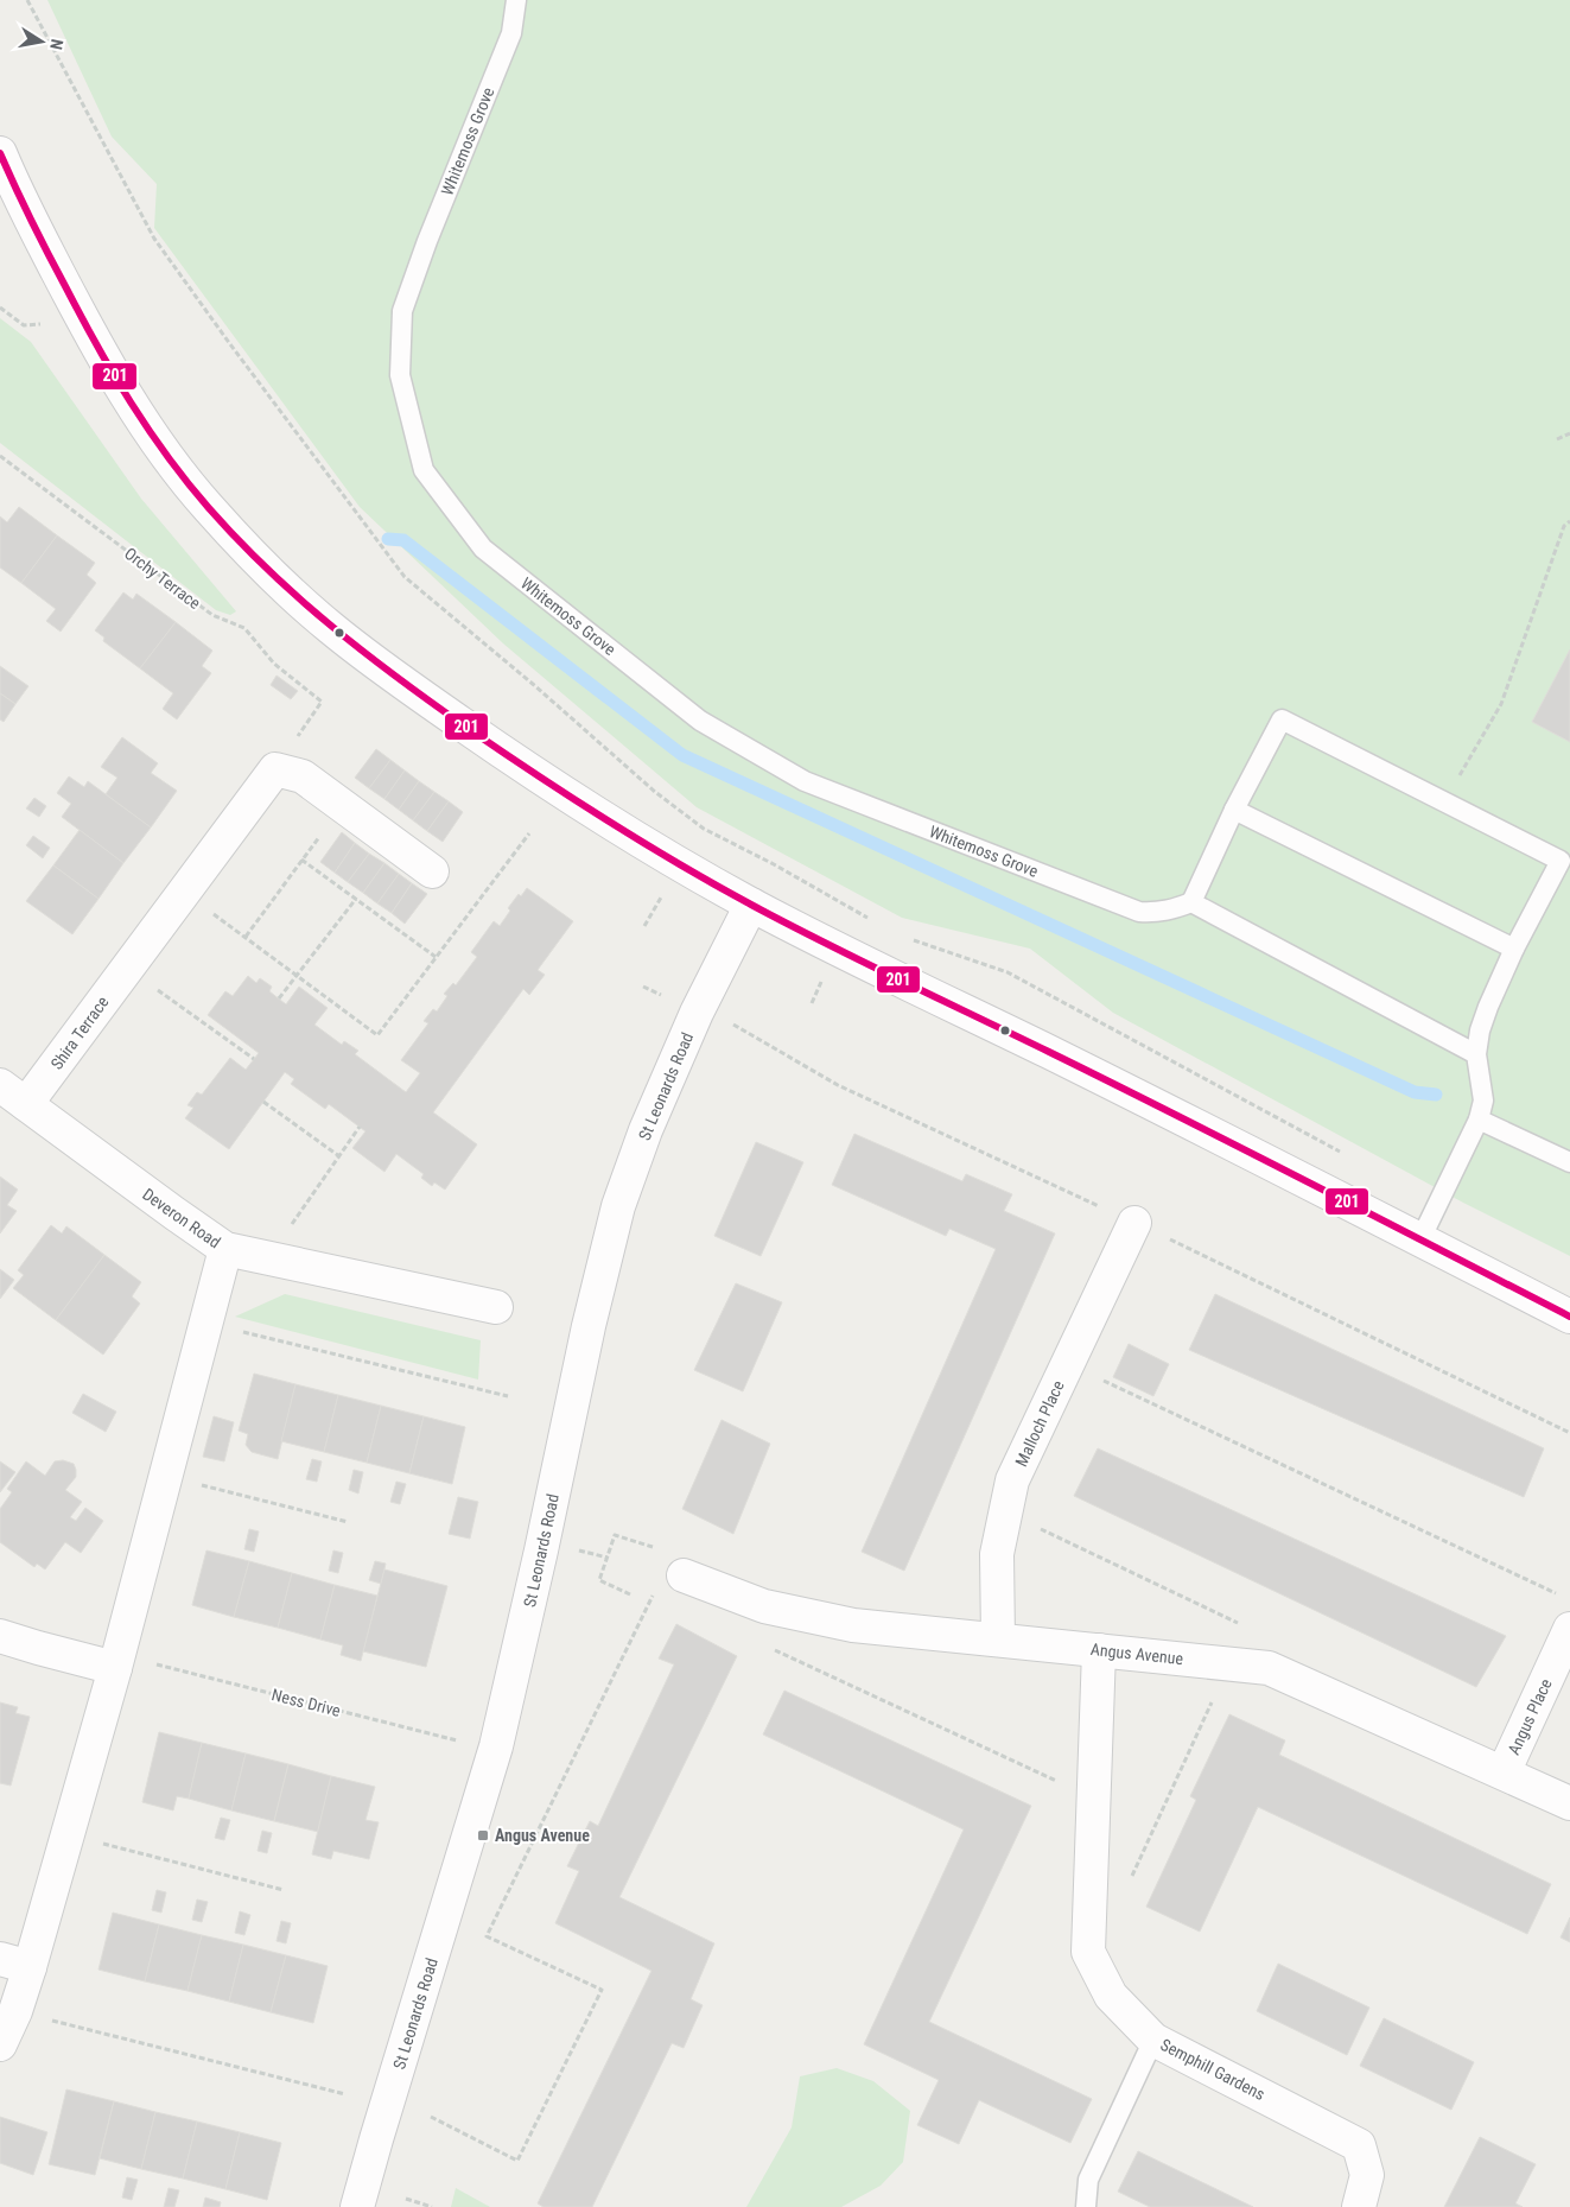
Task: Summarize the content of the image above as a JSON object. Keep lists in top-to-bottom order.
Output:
{
  "streets": {
    "street": [
      "Shira Terrace",
      "St Leonards Road",
      "Deveron Road",
      "Malloch Place",
      "Angus Avenue",
      "Angus Place",
      "Semphill Gardens"
    ],
    "lane": ["Whitemoss Grove"],
    "path": ["Orchy Terrace", "Ness Drive"]
  },
  "crossings": [
    ["Shira Terrace", "Deveron Road"],
    ["St Leonards Road", "Ness Drive"],
    ["Malloch Place", "Angus Avenue"],
    ["Angus Avenue", "Angus Place"],
    ["Angus Avenue", "Semphill Gardens"]
  ],
  "places": {
    "transit": ["Angus Avenue"]
  },
  "lines": ["transit line 201"],
  "north": "right"
}
